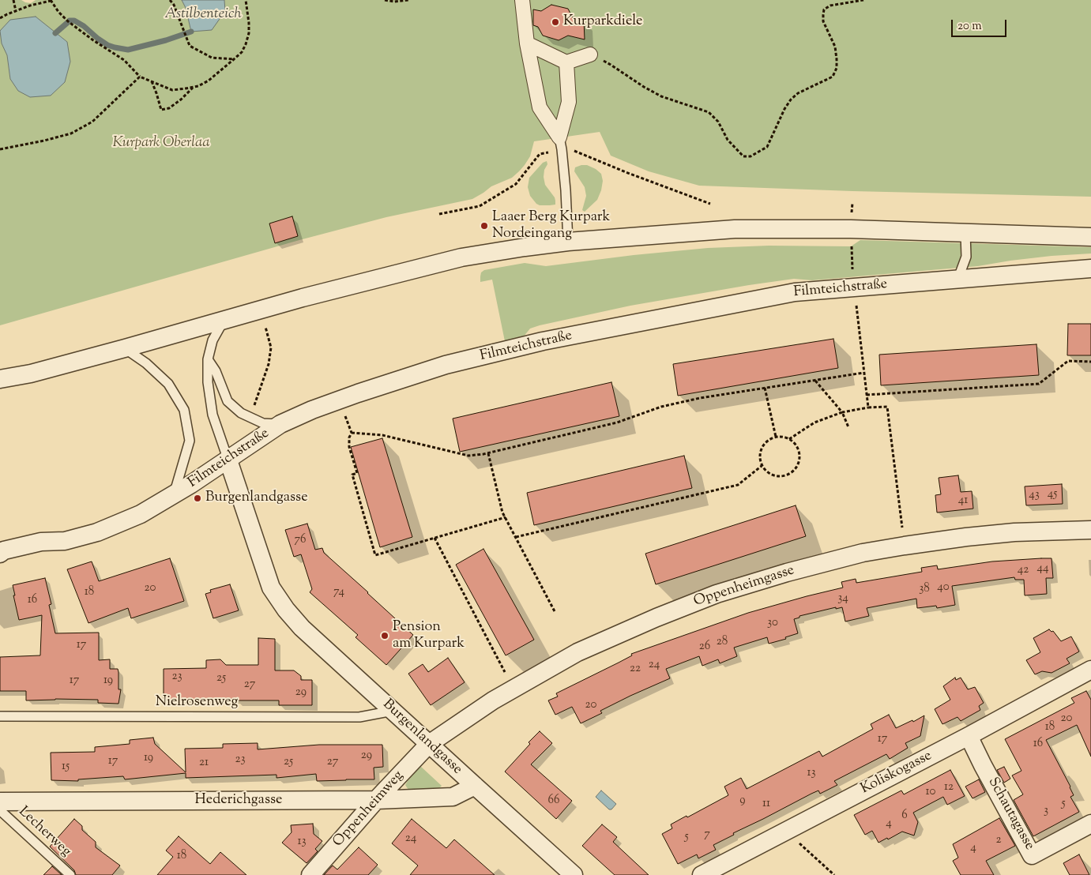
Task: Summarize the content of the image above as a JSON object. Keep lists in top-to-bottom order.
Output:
{
  "streets": {
    "street": [
      "Filmteichstraße",
      "Oppenheimgasse",
      "Burgenlandgasse",
      "Koliskogasse",
      "Hederichgasse",
      "Oppenheimweg",
      "Schautagasse"
    ],
    "lane": ["Nielrosenweg", "Lecherweg"]
  },
  "crossings": [
    ["Filmteichstraße", "Burgenlandgasse"],
    ["Oppenheimgasse", "Burgenlandgasse"],
    ["Oppenheimgasse", "Oppenheimweg"],
    ["Nielrosenweg", "Burgenlandgasse"],
    ["Burgenlandgasse", "Hederichgasse"],
    ["Burgenlandgasse", "Oppenheimweg"],
    ["Koliskogasse", "Schautagasse"],
    ["Hederichgasse", "Oppenheimweg"]
  ],
  "water": ["Astilbenteich"],
  "parks": ["Kurpark Oberlaa"],
  "places": [
    "Kurparkdiele",
    "Laaer Berg Kurpark Nordeingang",
    "Burgenlandgasse",
    "Pension am Kurpark"
  ],
  "house_numbers": [
    "45",
    "43",
    "41",
    "76",
    "44",
    "42",
    "40",
    "20",
    "38",
    "18",
    "74",
    "34",
    "16",
    "30",
    "28",
    "17",
    "26",
    "24",
    "22",
    "23",
    "25",
    "17",
    "19",
    "27",
    "29",
    "20",
    "20",
    "18",
    "17",
    "16",
    "29",
    "19",
    "23",
    "17",
    "25",
    "27",
    "21",
    "15",
    "13",
    "12",
    "10",
    "66",
    "9",
    "11",
    "5",
    "3",
    "6",
    "4",
    "7",
    "5",
    "24",
    "2",
    "13",
    "4",
    "18"
  ],
  "scale_bar": "20 m"
}
